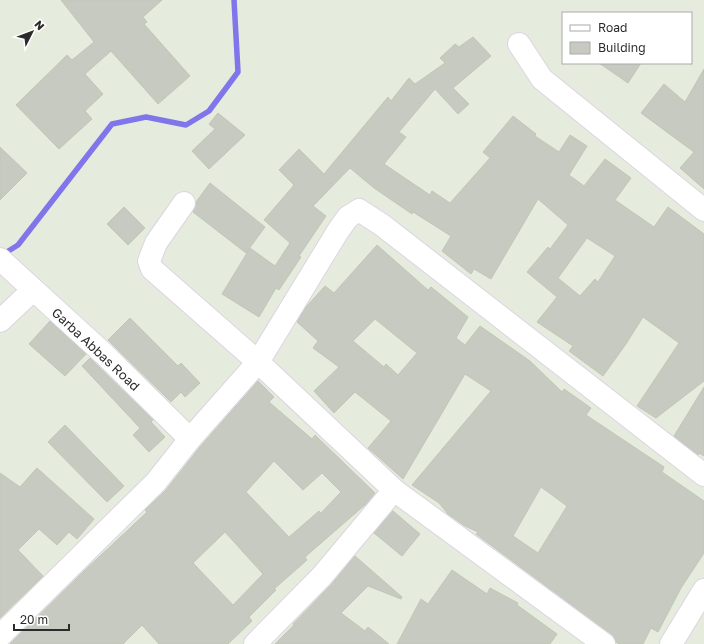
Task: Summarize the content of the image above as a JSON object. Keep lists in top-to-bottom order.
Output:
{
  "streets": {
    "street": ["Garba Abbas Road"]
  },
  "legend": ["Road", "Building"],
  "scale_bar": "20 m",
  "north": "top right"
}
